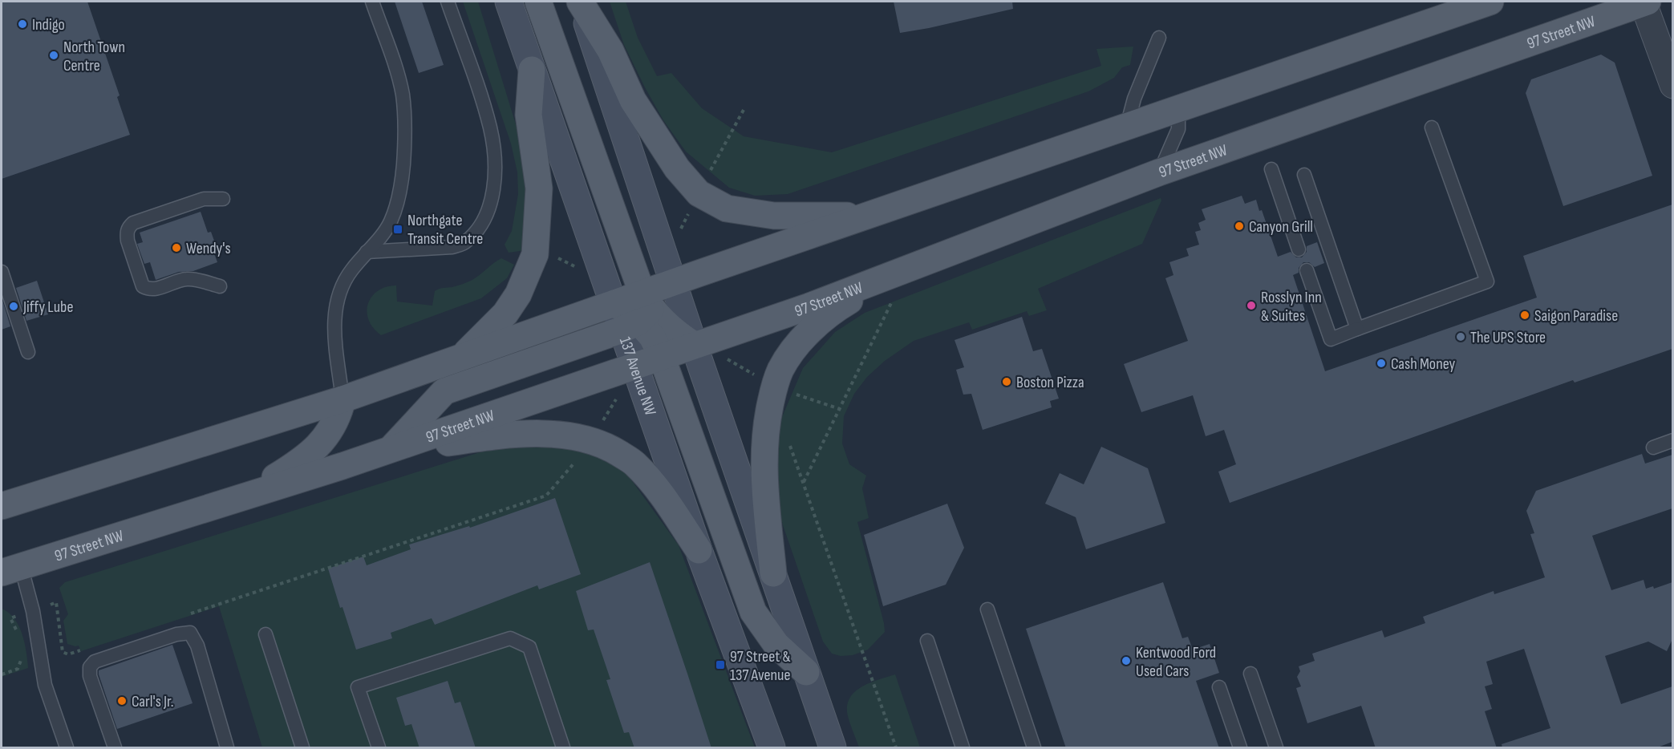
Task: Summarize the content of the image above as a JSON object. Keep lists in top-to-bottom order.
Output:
{
  "streets": {
    "main road": ["97 Street NW", "137 Avenue NW"]
  },
  "crossings": [
    ["97 Street NW", "137 Avenue NW"]
  ],
  "places": {
    "other": [
      "Indigo",
      "North Town Centre",
      "Canyon Grill",
      "Wendy's",
      "Rosslyn Inn & Suites",
      "Jiffy Lube",
      "Saigon Paradise",
      "The UPS Store",
      "Cash Money",
      "Boston Pizza",
      "Kentwood Ford Used Cars",
      "Carl's Jr."
    ],
    "transit": ["Northgate Transit Centre", "97 Street & 137 Avenue"]
  }
}
